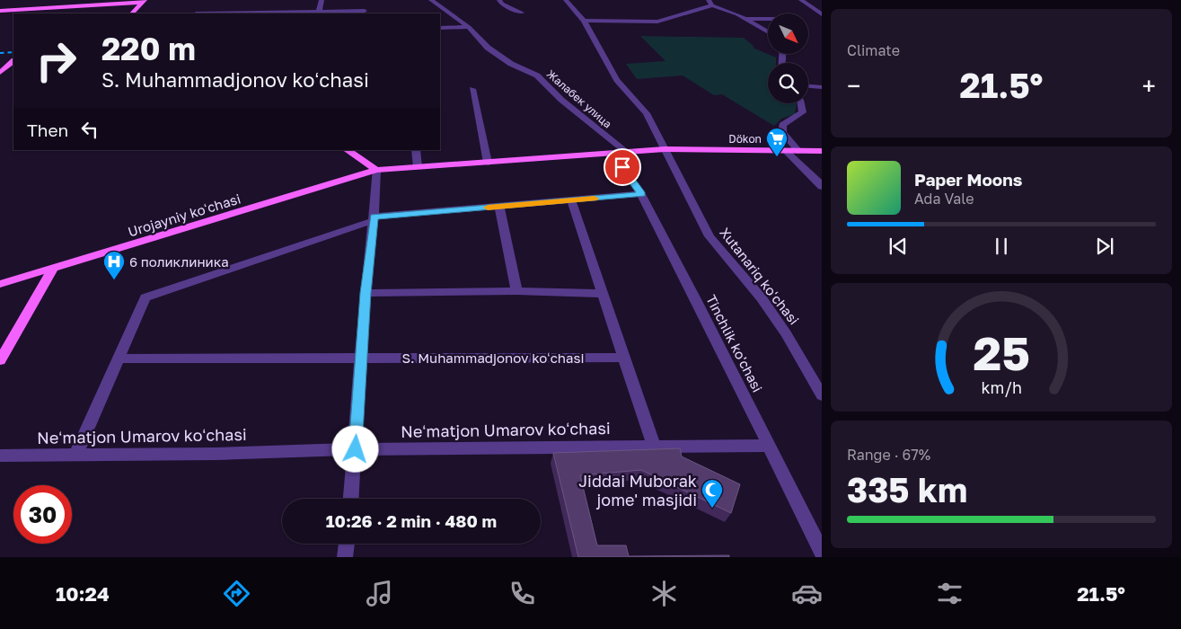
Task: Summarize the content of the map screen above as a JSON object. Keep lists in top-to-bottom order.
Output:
{
  "streets": {
    "main road": ["Urоjayniy koʻchasi"],
    "street": [
      "Жалабек улица",
      "Xutanariq koʻchasi",
      "Tinchlik ko'chasi",
      "S. Muhammadjonov koʻchasi",
      "Neʻmatjon Umarov koʻchasi"
    ]
  },
  "crossings": [
    ["Жалабек улица", "Urоjayniy koʻchasi"],
    ["Urоjayniy koʻchasi", "Xutanariq koʻchasi"],
    ["Urоjayniy koʻchasi", "Tinchlik ko'chasi"],
    ["Tinchlik ko'chasi", "Neʻmatjon Umarov koʻchasi"]
  ],
  "places": {
    "supermarket": ["Dökon"],
    "hospital": ["6 поликлиника"],
    "mosque": ["Jiddai Muborak jome' masjidi"]
  },
  "north": "bottom right",
  "page": {
    "tile": [
      "Climate",
      ["Range · 67%", "335 km"]
    ],
    "turn": ["220 m", "S. Muhammadjonov koʻchasi"],
    "heat": ["−", "21.5°", "+"],
    "then": "Then",
    "song": ["Paper Moons", "Ada Vale"],
    "limit": "30",
    "trip": "10:26 · 2 min · 480 m",
    "tabs": ["10:24", "21.5°"],
    "gauge": ["25", "km/h"]
  }
}
